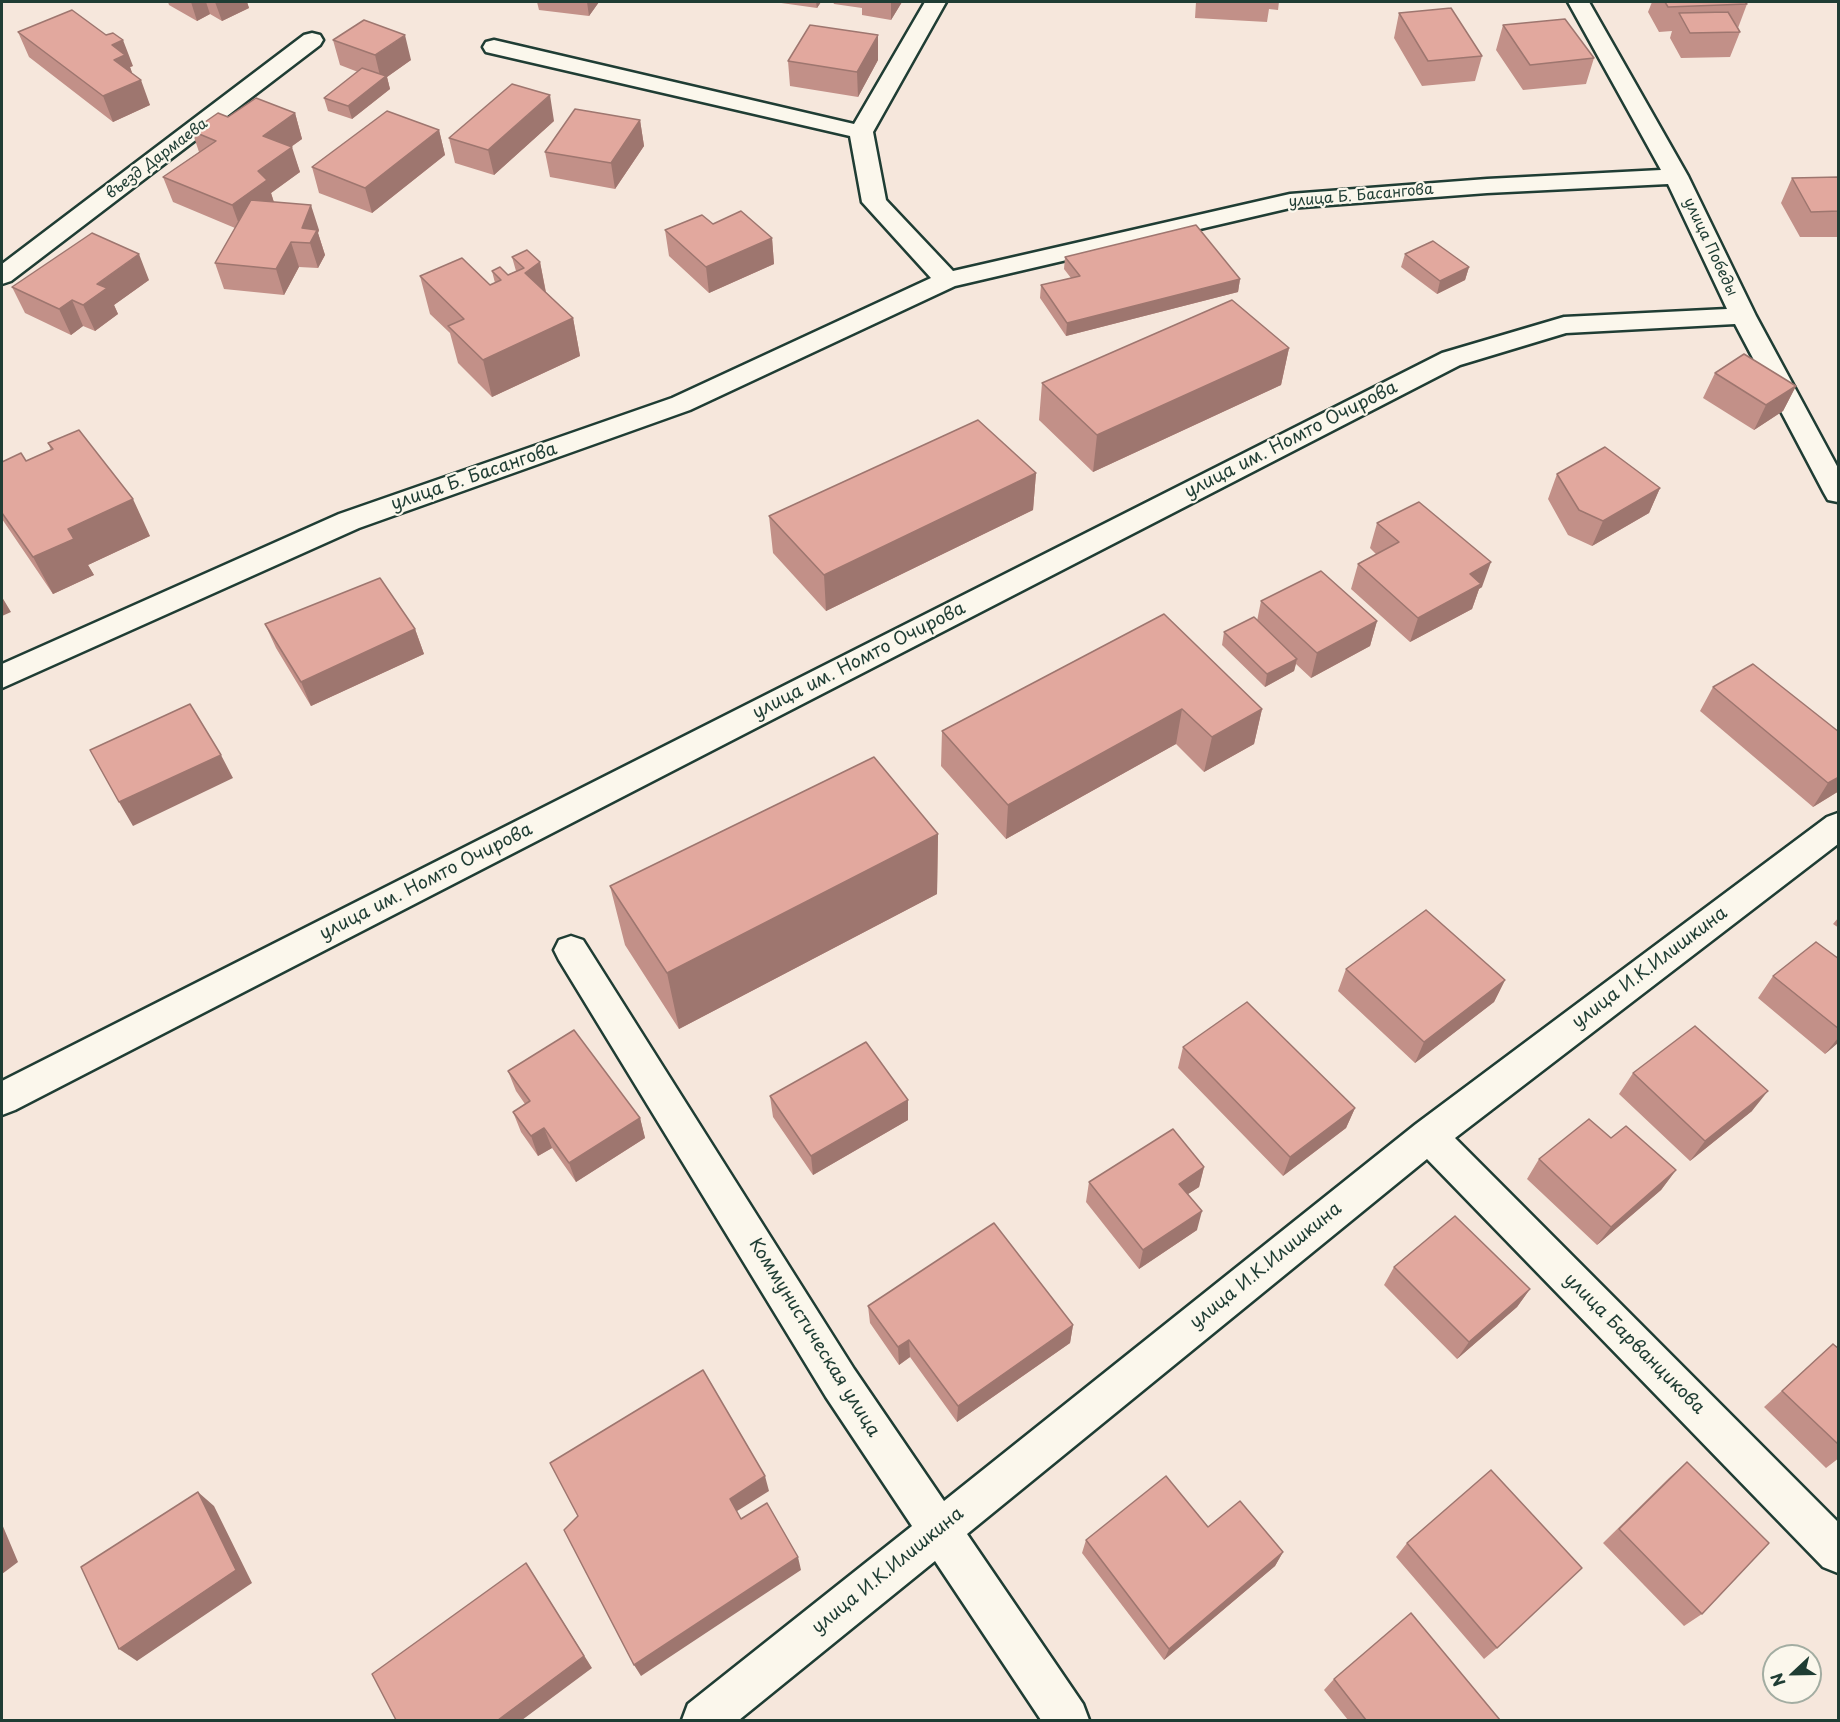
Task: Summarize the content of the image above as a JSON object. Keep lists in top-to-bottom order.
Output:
{
  "streets": {
    "street": [
      "въезд Дармаева",
      "улица Б. Басангова",
      "улица Победы",
      "улица им. Номто Очирова",
      "улица И.К.Илишкина",
      "Коммунистическая улица",
      "улица Барванцикова"
    ]
  },
  "crossings": [
    ["улица Б. Басангова", "улица Победы"],
    ["улица Победы", "улица им. Номто Очирова"],
    ["улица И.К.Илишкина", "Коммунистическая улица"],
    ["улица И.К.Илишкина", "улица Барванцикова"]
  ],
  "north": "left"
}
